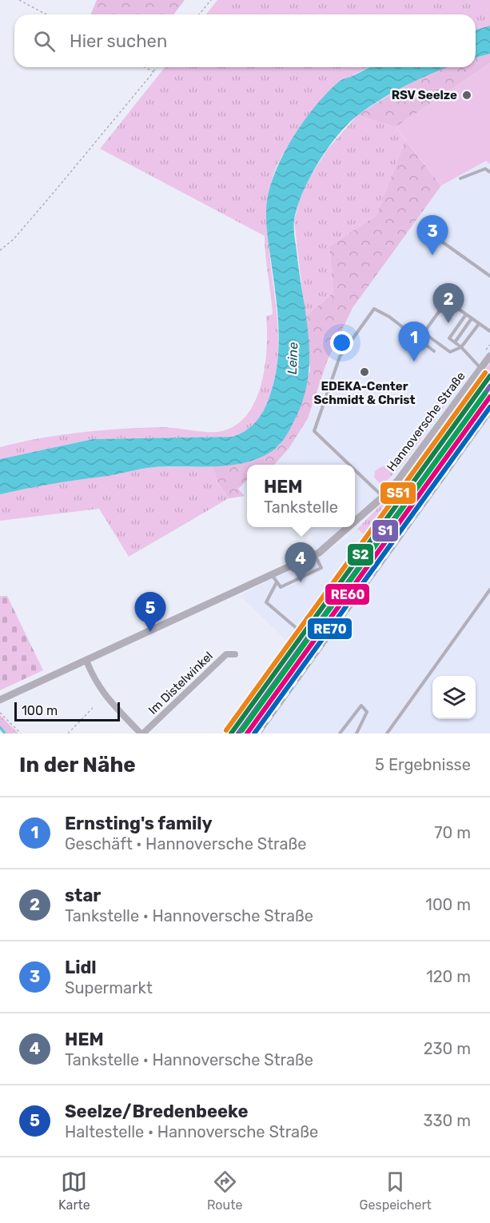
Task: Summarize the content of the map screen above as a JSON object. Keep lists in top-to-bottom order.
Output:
{
  "streets": {
    "street": ["Hannoversche Straße", "Im Distelwinkel"]
  },
  "water": ["Leine"],
  "places": ["RSV Seelze", "EDEKA-Center Schmidt & Christ"],
  "lines": [
    "transit line S51",
    "transit line S2",
    "transit line S1",
    "transit line RE60",
    "transit line RE70"
  ],
  "scale_bar": "100 m",
  "page": {
    "search": "Hier suchen",
    "pins": [
      "3",
      "2",
      "1",
      "4",
      "5"
    ],
    "popup": ["HEM", "Tankstelle"],
    "scale": "100 m",
    "heading": ["In der Nähe", "5 Ergebnisse"],
    "list": [
      {
        "mark": "1",
        "name": "Ernsting's family",
        "note": "Geschäft · Hannoversche Straße",
        "value": "70 m"
      },
      {
        "mark": "2",
        "name": "star",
        "note": "Tankstelle · Hannoversche Straße",
        "value": "100 m"
      },
      {
        "mark": "3",
        "name": "Lidl",
        "note": "Supermarkt",
        "value": "120 m"
      },
      {
        "mark": "4",
        "name": "HEM",
        "note": "Tankstelle · Hannoversche Straße",
        "value": "230 m"
      },
      {
        "mark": "5",
        "name": "Seelze/Bredenbeeke",
        "note": "Haltestelle · Hannoversche Straße",
        "value": "330 m"
      }
    ],
    "nav": ["Karte", "Route", "Gespeichert"]
  }
}
